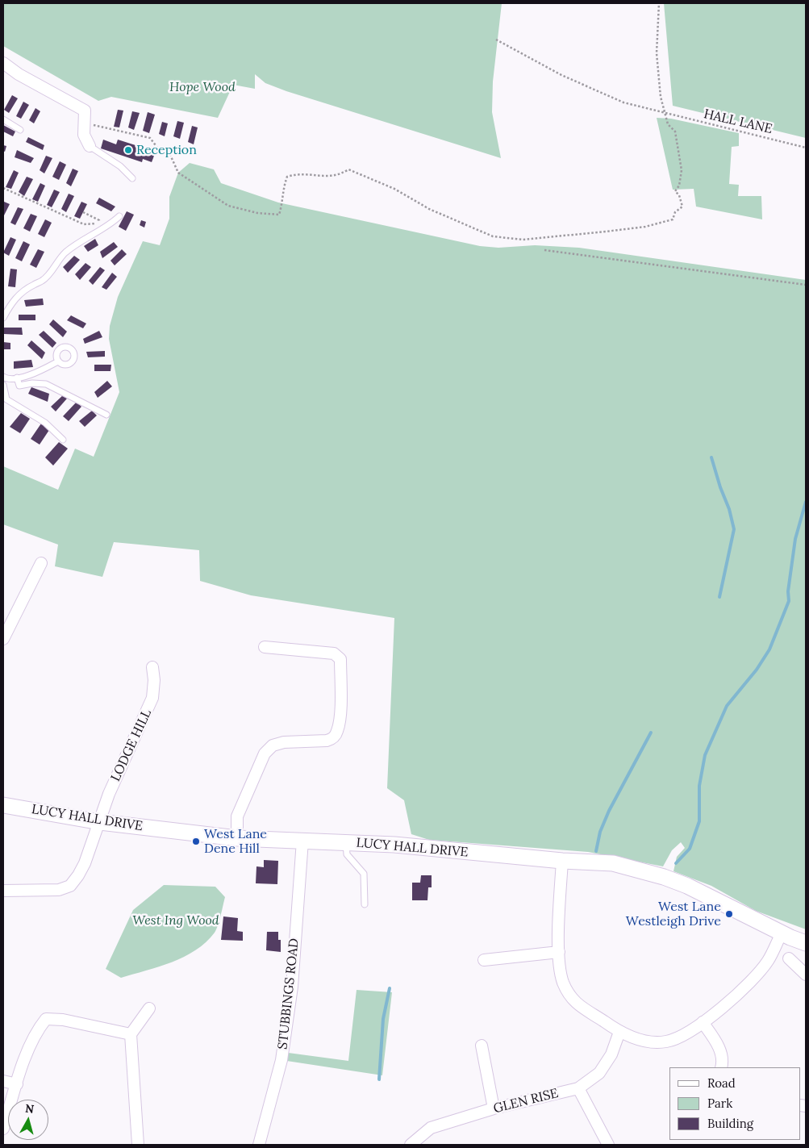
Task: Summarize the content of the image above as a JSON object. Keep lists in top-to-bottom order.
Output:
{
  "streets": {
    "street": [
      "LODGE HILL",
      "LUCY HALL DRIVE",
      "STUBBINGS ROAD",
      "GLEN RISE"
    ],
    "path": ["HALL LANE"]
  },
  "crossings": [
    ["LODGE HILL", "LUCY HALL DRIVE"],
    ["LUCY HALL DRIVE", "STUBBINGS ROAD"]
  ],
  "parks": ["Hope Wood", "West Ing Wood"],
  "places": ["Reception", "West Lane Dene Hill", "West Lane Westleigh Drive"],
  "legend": ["Road", "Park", "Building"],
  "north": "top"
}
